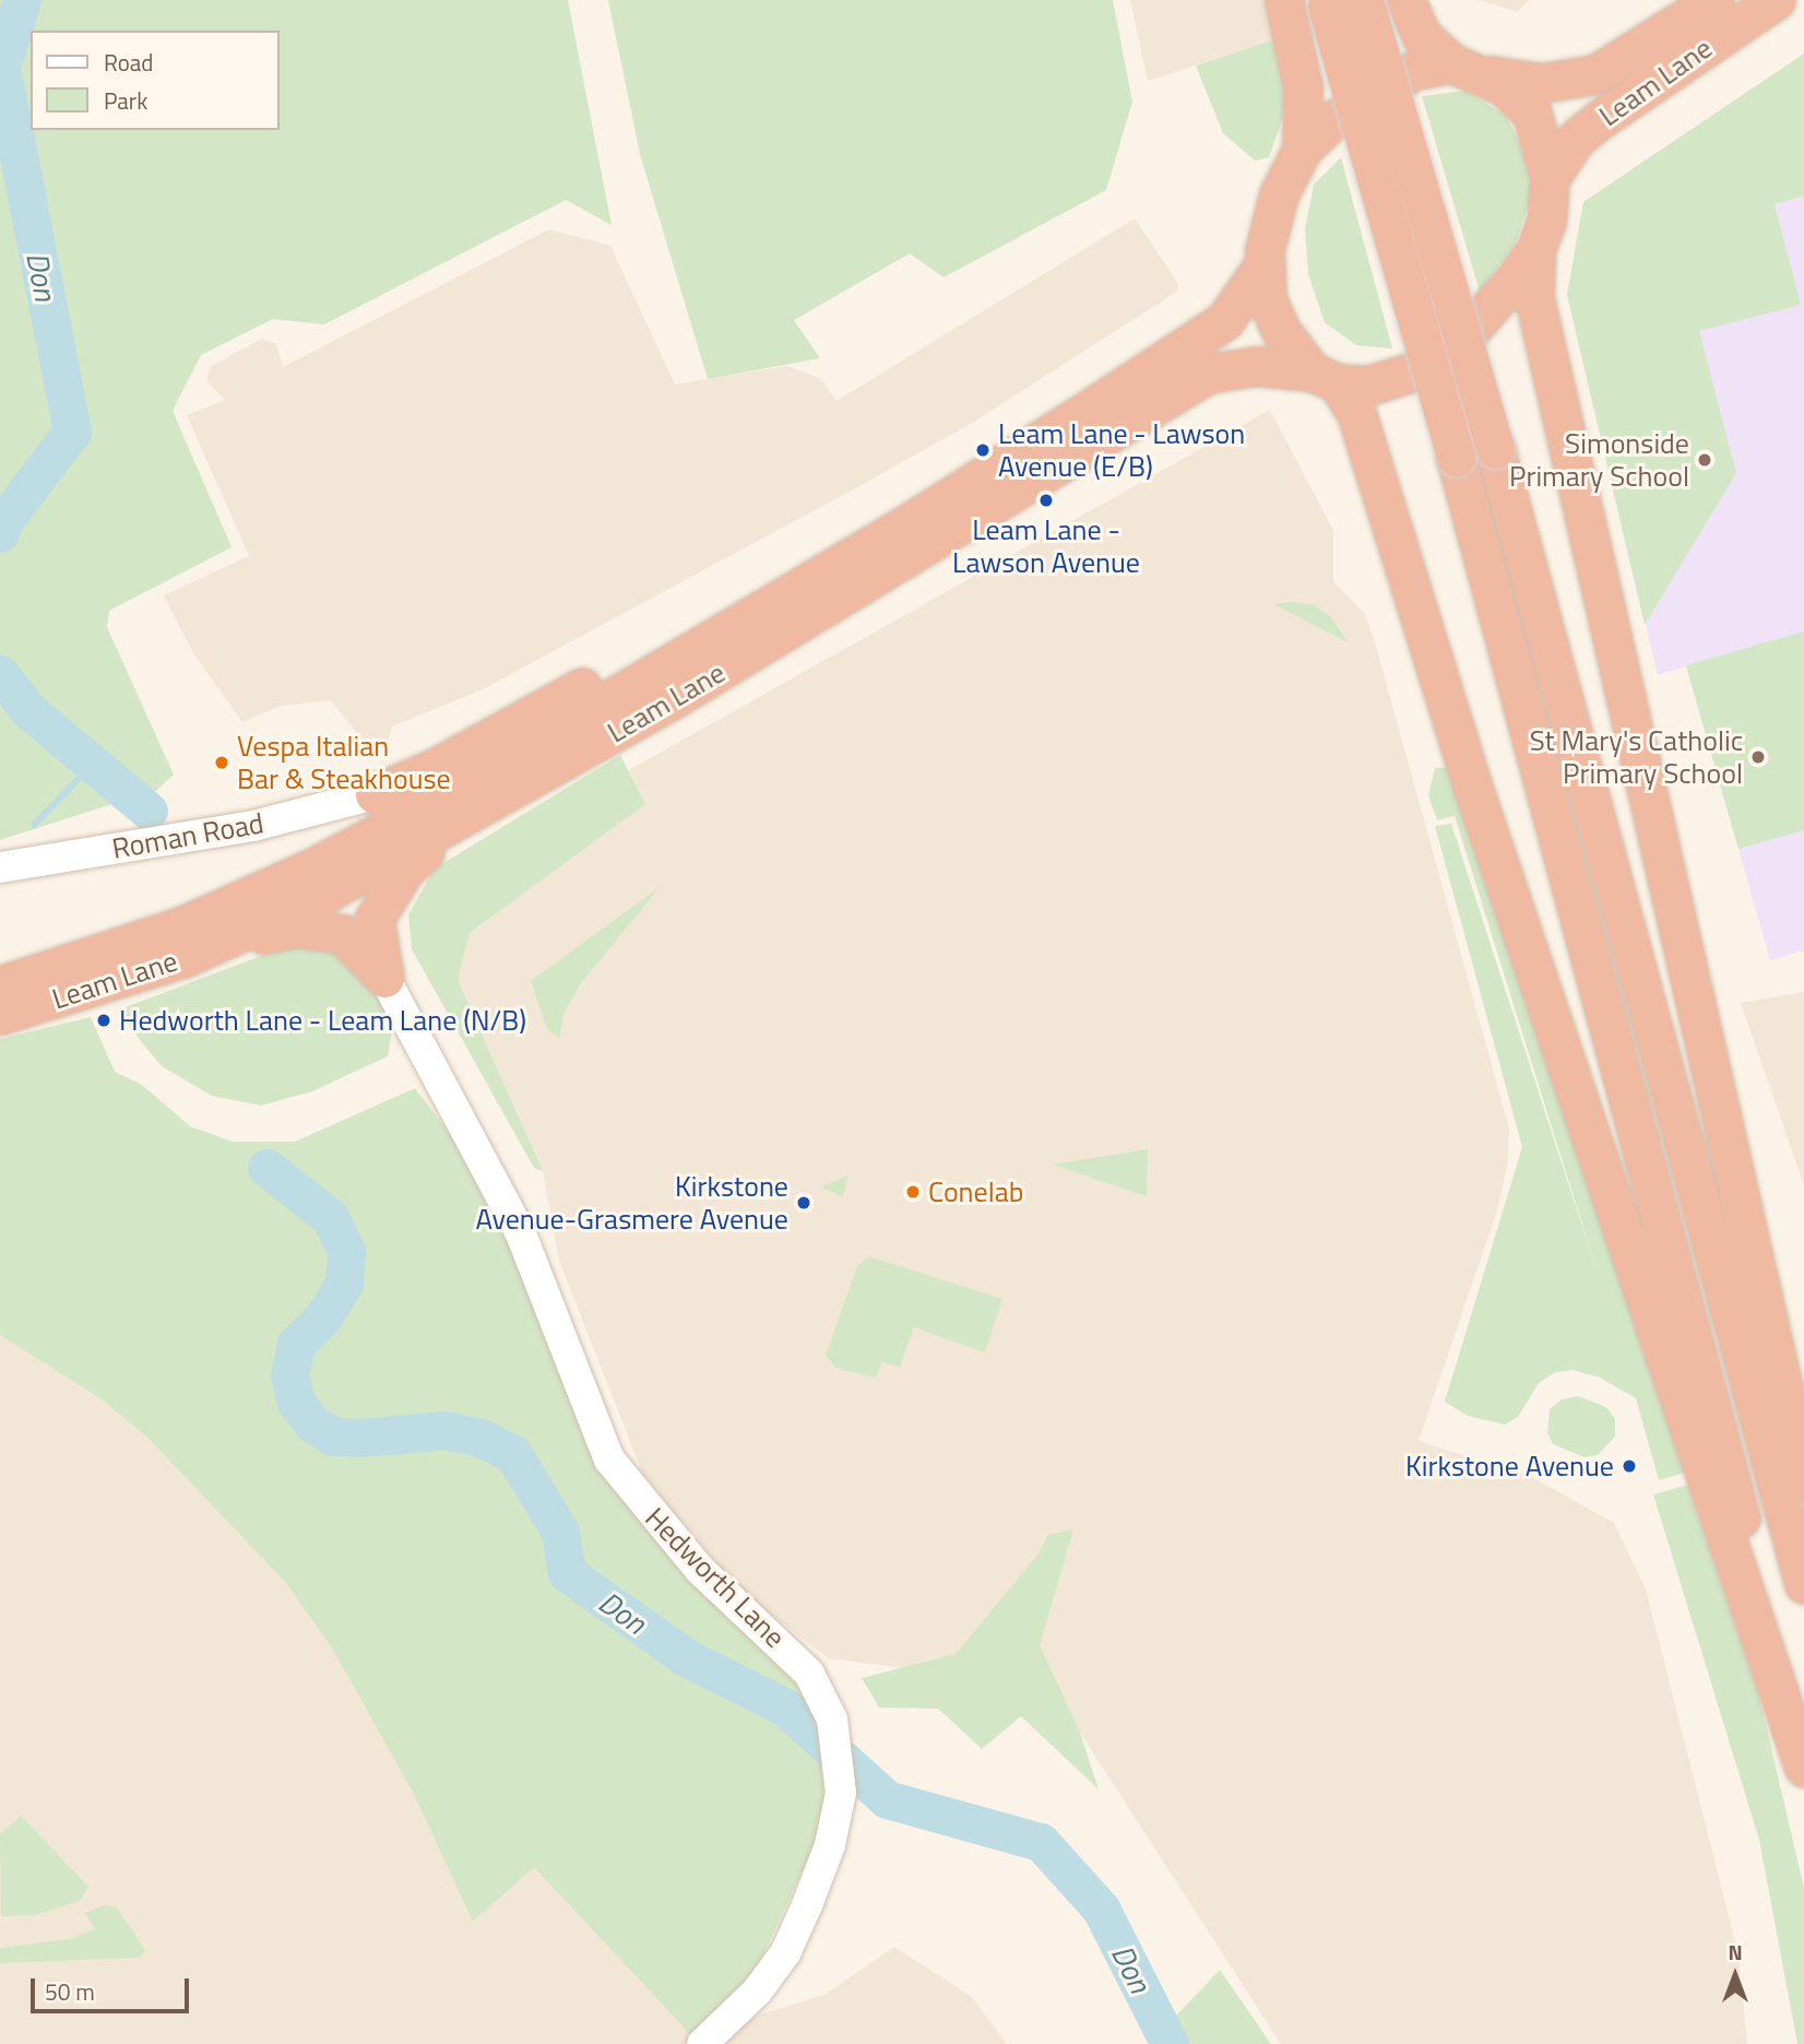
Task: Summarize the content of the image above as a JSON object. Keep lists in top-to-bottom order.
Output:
{
  "streets": {
    "highway": ["Leam Lane"],
    "street": ["Roman Road", "Hedworth Lane"]
  },
  "water": ["Don"],
  "places": [
    "Leam Lane - Lawson Avenue (E/B)",
    "Simonside Primary School",
    "Leam Lane - Lawson Avenue",
    "St Mary's Catholic Primary School",
    "Vespa Italian Bar & Steakhouse",
    "Hedworth Lane - Leam Lane (N/B)",
    "Conelab",
    "Kirkstone Avenue-Grasmere Avenue",
    "Kirkstone Avenue"
  ],
  "legend": ["Road", "Park"],
  "scale_bar": "50 m",
  "north": "top"
}
